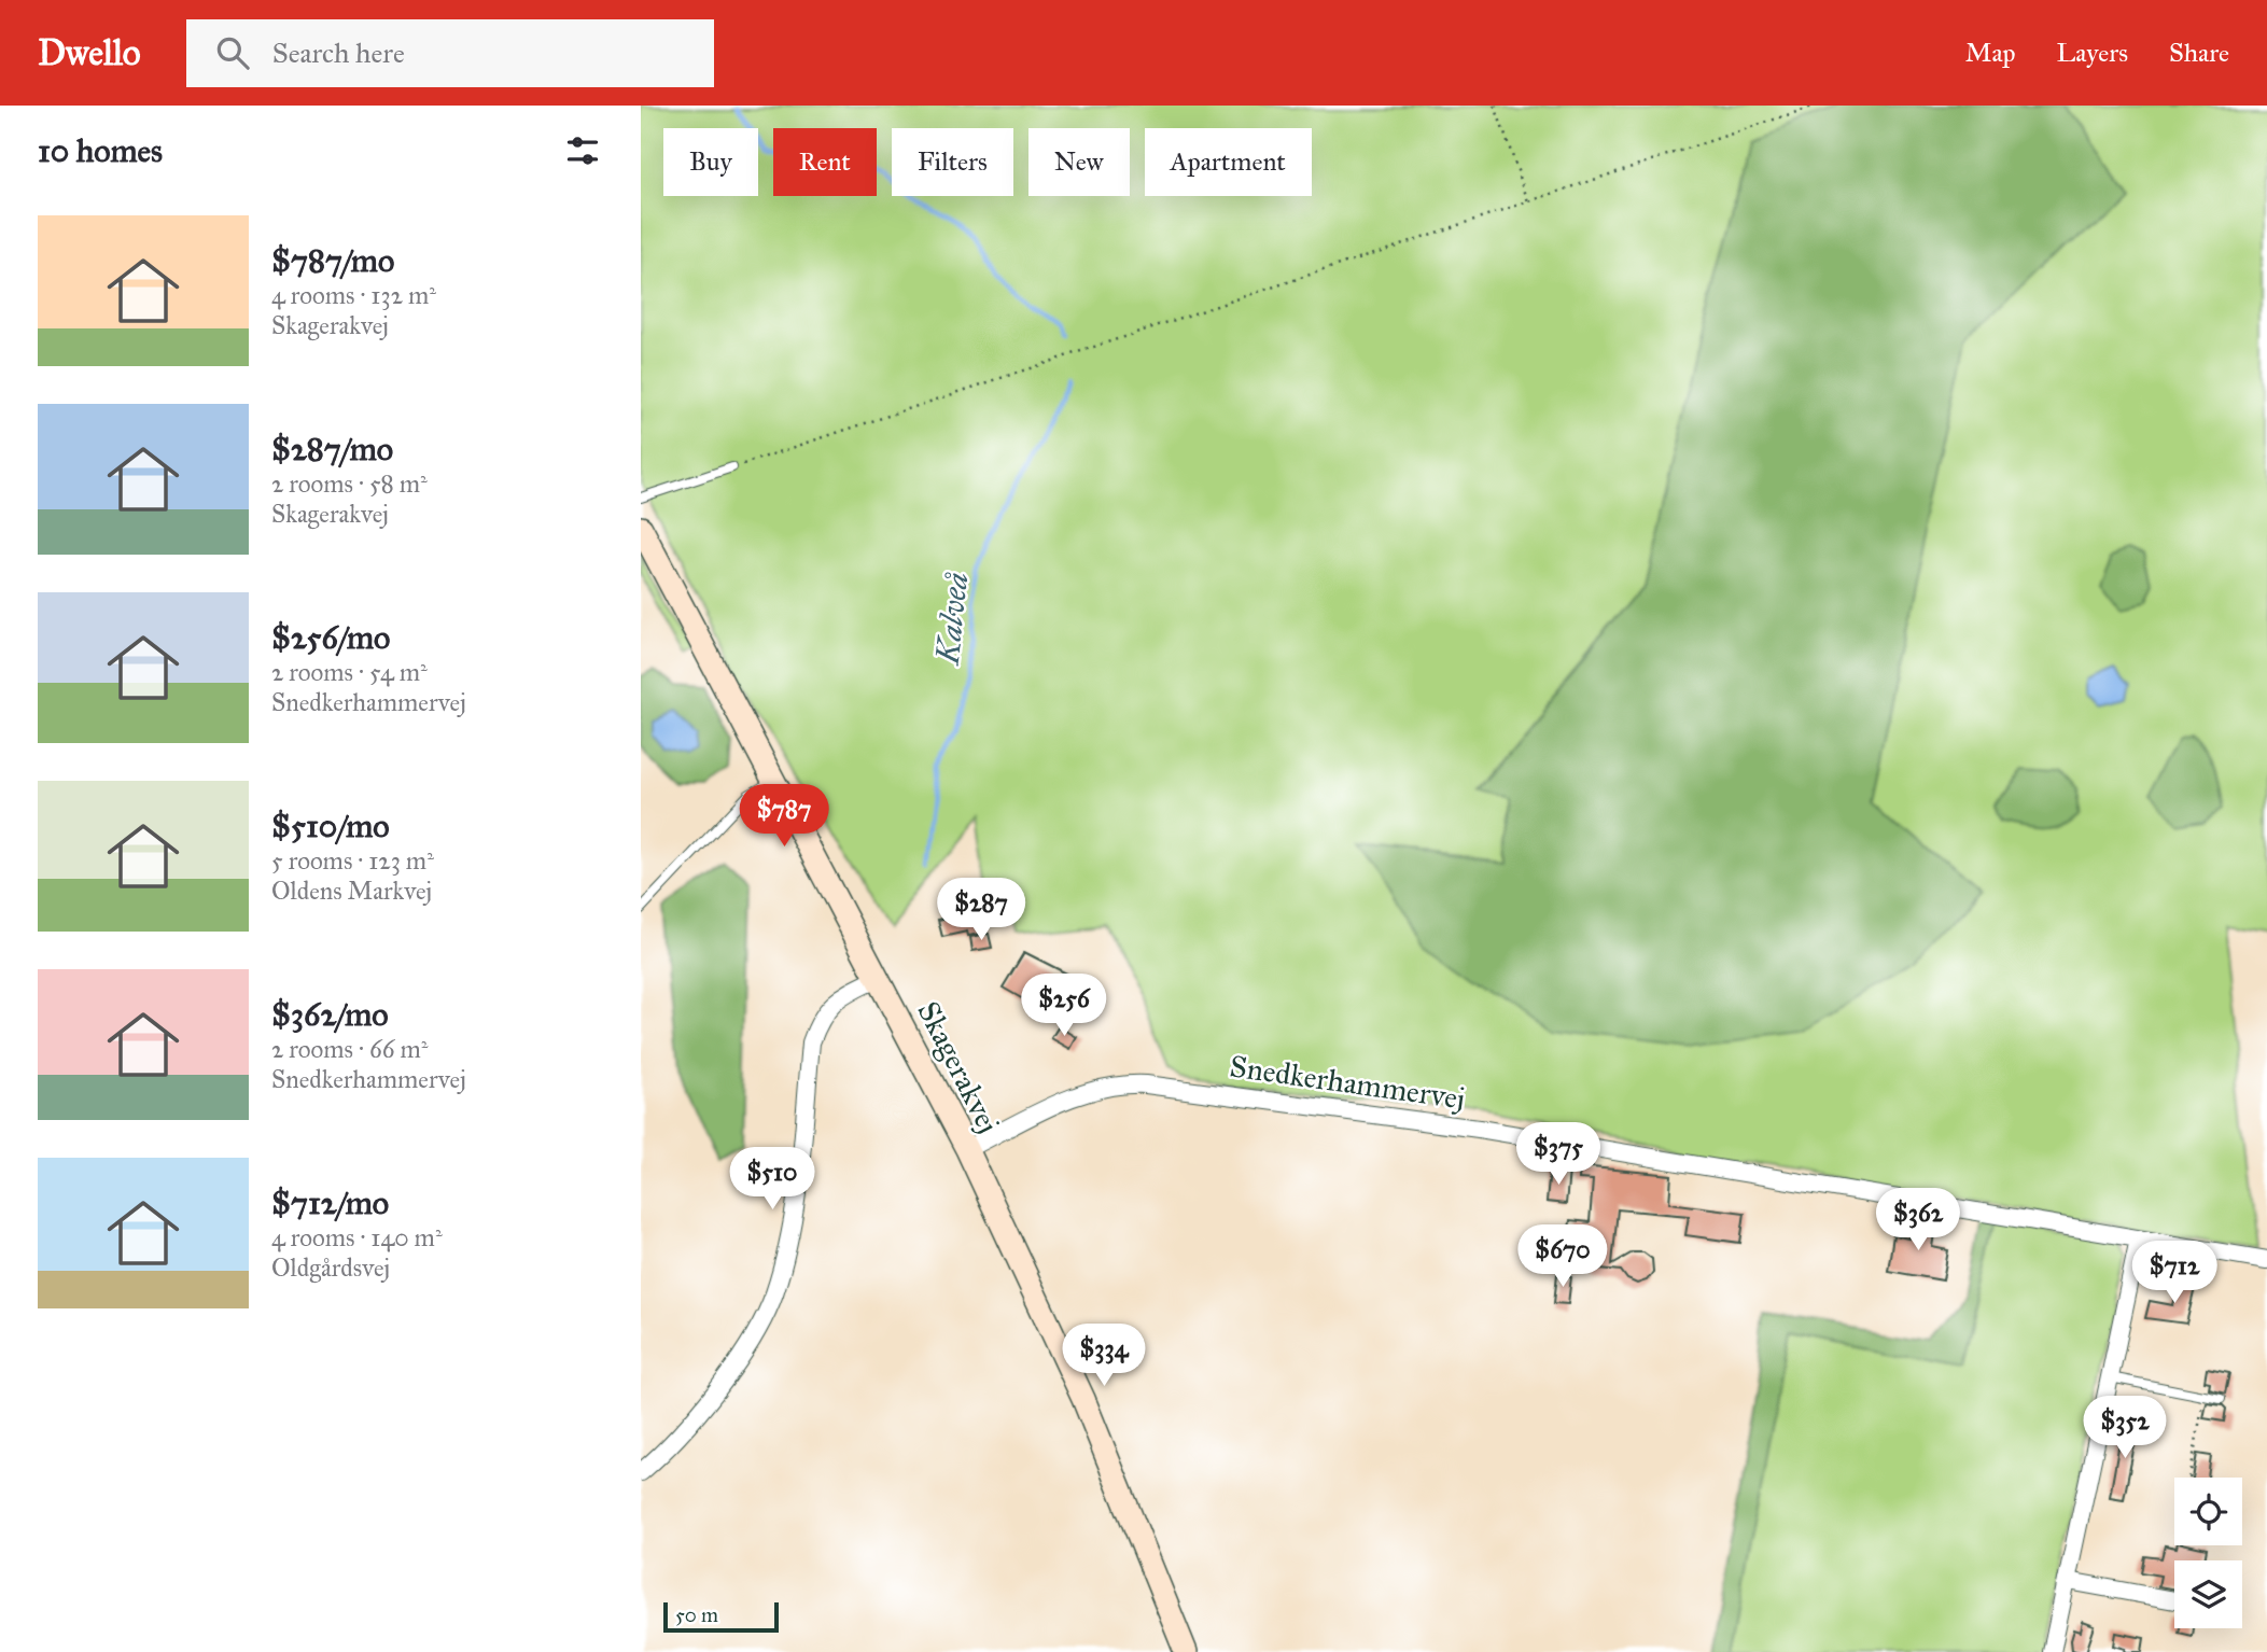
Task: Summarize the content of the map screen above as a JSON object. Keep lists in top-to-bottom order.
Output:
{
  "streets": {
    "street": ["Skagerakvej", "Snedkerhammervej"]
  },
  "crossings": [
    ["Skagerakvej", "Snedkerhammervej"]
  ],
  "water": ["Kalveå"],
  "scale_bar": "50 m",
  "page": {
    "header": "Dwello",
    "search": "Search here",
    "nav": ["Map", "Layers", "Share"],
    "heading": "10 homes",
    "chip": [
      "Buy",
      "Rent",
      "Filters",
      "New",
      "Apartment"
    ],
    "list": [
      {
        "name": "$787/mo",
        "note": "4 rooms · 132 m² · Skagerakvej"
      },
      {
        "name": "$287/mo",
        "note": "2 rooms · 58 m² · Skagerakvej"
      },
      {
        "name": "$256/mo",
        "note": "2 rooms · 54 m² · Snedkerhammervej"
      },
      {
        "name": "$510/mo",
        "note": "5 rooms · 123 m² · Oldens Markvej"
      },
      {
        "name": "$362/mo",
        "note": "2 rooms · 66 m² · Snedkerhammervej"
      },
      {
        "name": "$712/mo",
        "note": "4 rooms · 140 m² · Oldgårdsvej"
      }
    ],
    "price": [
      "$787",
      "$287",
      "$256",
      "$375",
      "$510",
      "$362",
      "$670",
      "$712",
      "$334",
      "$352"
    ],
    "scale": "50 m"
  }
}
